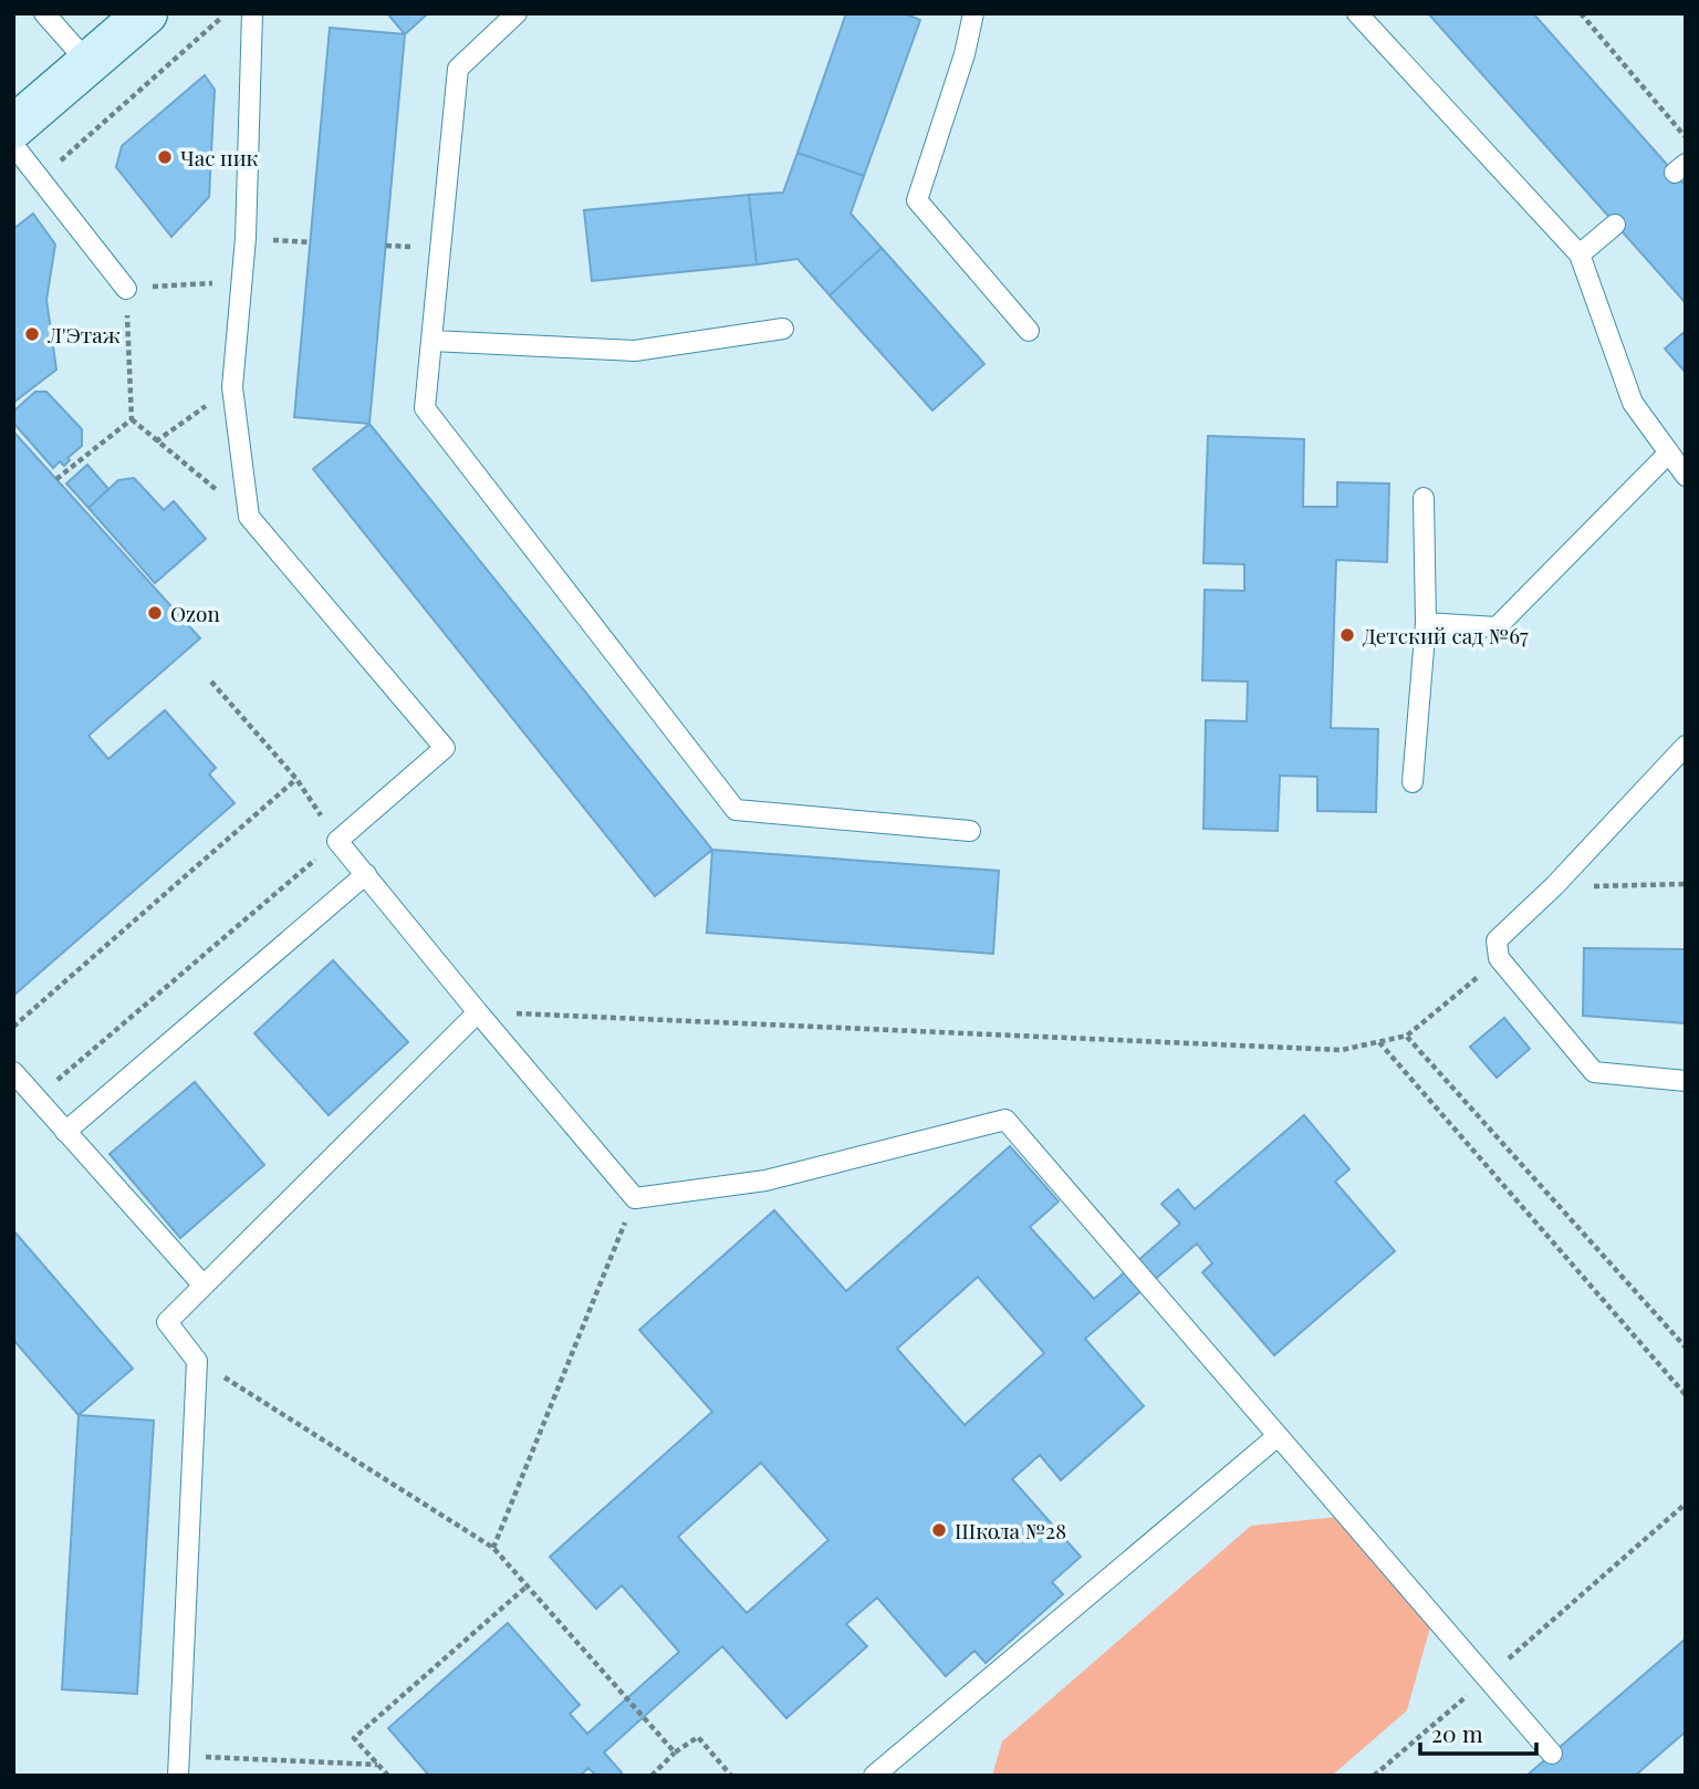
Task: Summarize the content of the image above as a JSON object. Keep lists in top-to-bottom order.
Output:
{
  "places": [
    "Час пик",
    "Л'Этаж",
    "Ozon",
    "Детский сад №67",
    "Школа №28"
  ],
  "scale_bar": "20 m"
}
